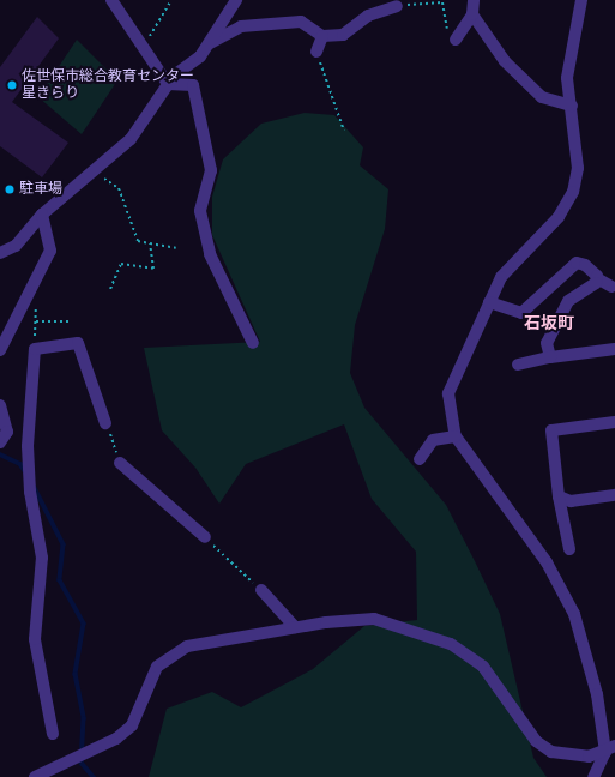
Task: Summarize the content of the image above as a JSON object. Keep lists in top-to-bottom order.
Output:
{
  "districts": ["石坂町"],
  "places": ["佐世保市総合教育センター 星きらり", "駐車場"]
}
